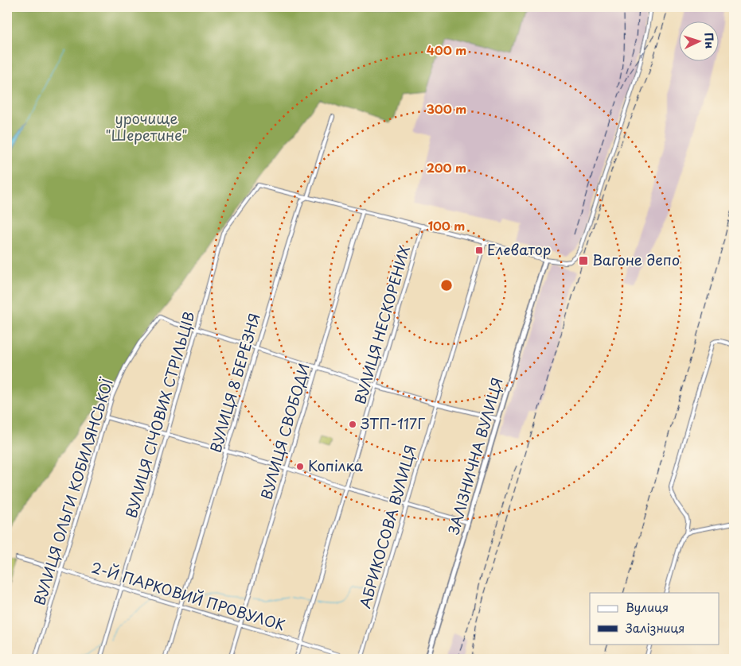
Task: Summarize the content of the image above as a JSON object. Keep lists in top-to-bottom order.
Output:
{
  "streets": {
    "street": [
      "ВУЛИЦЯ НЕСКОРЕНИХ",
      "ВУЛИЦЯ 8 БЕРЕЗНЯ",
      "ВУЛИЦЯ СІЧОВИХ СТРІЛЬЦІВ",
      "ВУЛИЦЯ СВОБОДИ",
      "ЗАЛІЗНИЧНА ВУЛИЦЯ",
      "ВУЛИЦЯ ОЛЬГИ КОБИЛЯНСЬКОЇ",
      "АБРИКОСОВА ВУЛИЦЯ",
      "2-Й ПАРКОВИЙ ПРОВУЛОК"
    ]
  },
  "crossings": [
    ["ВУЛИЦЯ НЕСКОРЕНИХ", "2-Й ПАРКОВИЙ ПРОВУЛОК"],
    ["ВУЛИЦЯ 8 БЕРЕЗНЯ", "ВУЛИЦЯ СІЧОВИХ СТРІЛЬЦІВ"],
    ["ВУЛИЦЯ 8 БЕРЕЗНЯ", "2-Й ПАРКОВИЙ ПРОВУЛОК"],
    ["ВУЛИЦЯ СІЧОВИХ СТРІЛЬЦІВ", "ВУЛИЦЯ ОЛЬГИ КОБИЛЯНСЬКОЇ"],
    ["ВУЛИЦЯ СІЧОВИХ СТРІЛЬЦІВ", "2-Й ПАРКОВИЙ ПРОВУЛОК"],
    ["ВУЛИЦЯ СВОБОДИ", "2-Й ПАРКОВИЙ ПРОВУЛОК"],
    ["ВУЛИЦЯ ОЛЬГИ КОБИЛЯНСЬКОЇ", "2-Й ПАРКОВИЙ ПРОВУЛОК"]
  ],
  "parks": ["урочище \"Шеретине\""],
  "places": {
    "transit": ["Елеватор", "Вагоне депо"],
    "other": ["ЗТП-117Г", "Копілка"]
  },
  "legend": ["Вулиця", "Залізниця"],
  "north": "right",
  "rings": [
    "400 m",
    "300 m",
    "200 m",
    "100 m"
  ]
}
